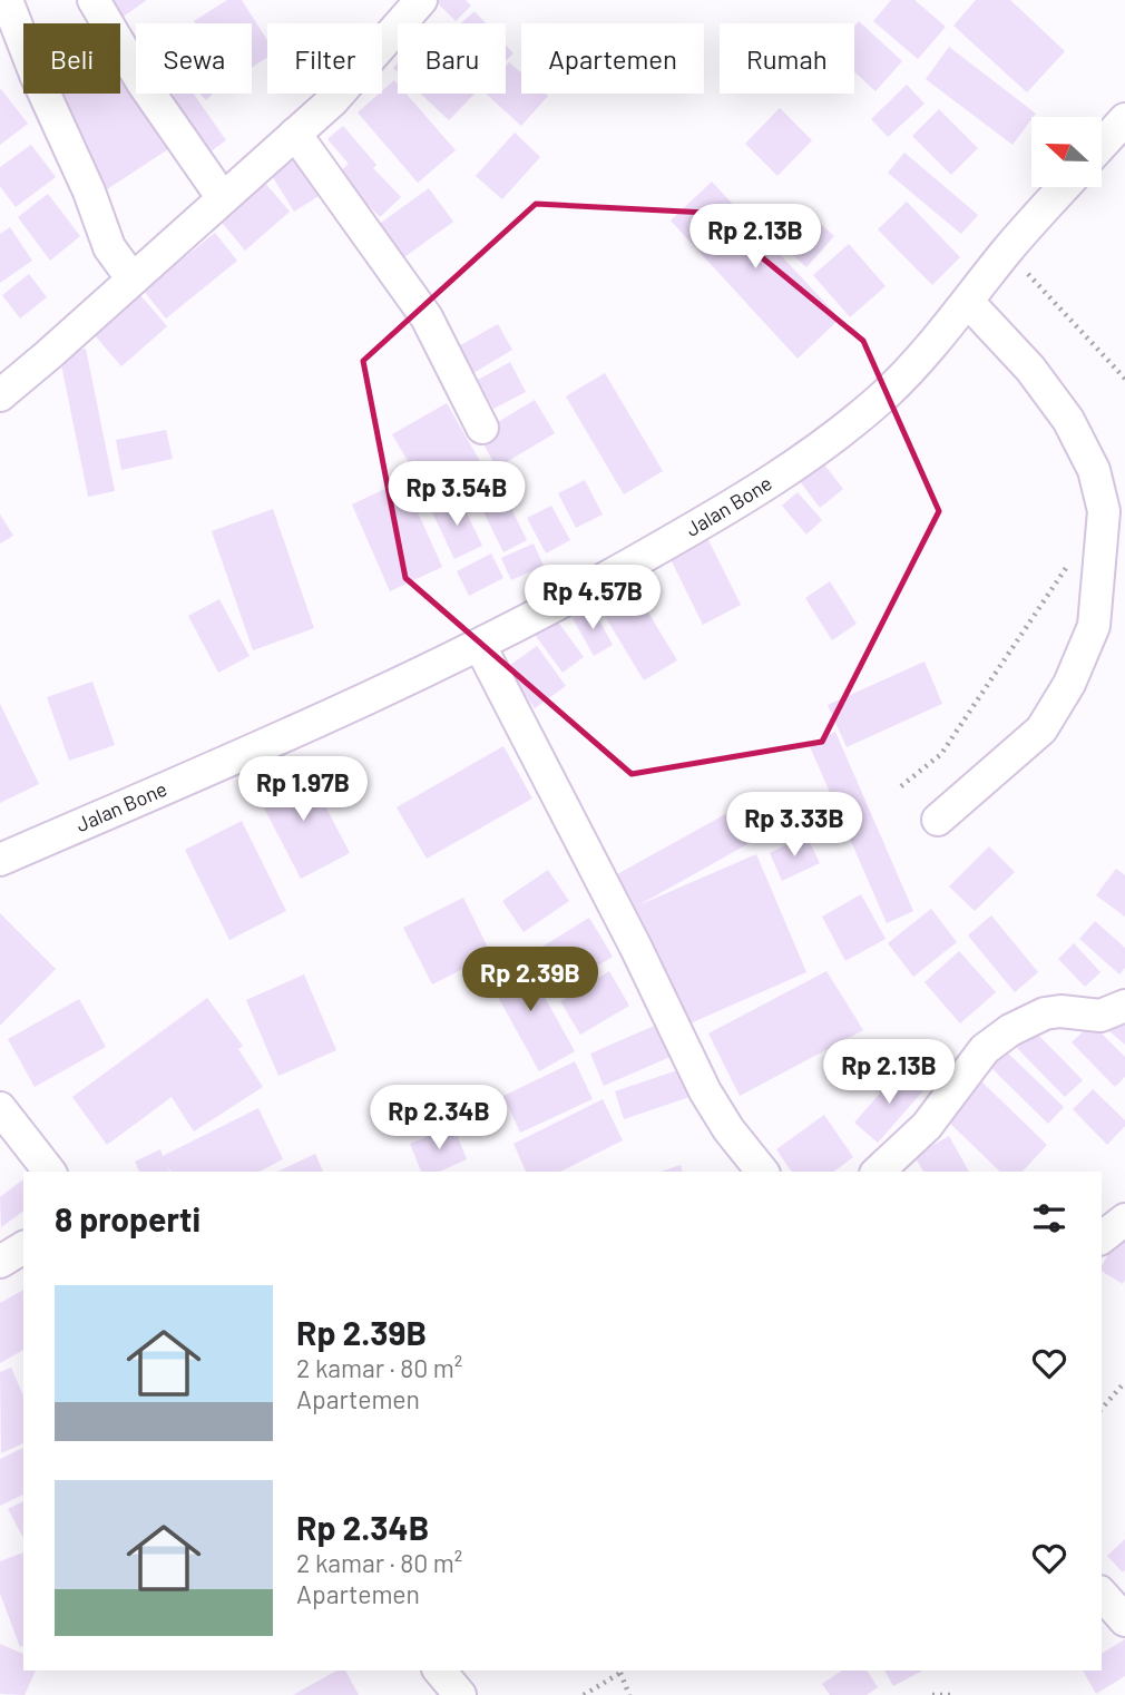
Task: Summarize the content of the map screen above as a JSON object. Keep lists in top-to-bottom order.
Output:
{
  "streets": {
    "street": ["Jalan Bone"]
  },
  "north": "left",
  "page": {
    "chip": [
      "Beli",
      "Sewa",
      "Filter",
      "Baru",
      "Apartemen",
      "Rumah"
    ],
    "price": [
      "Rp 2.13B",
      "Rp 3.54B",
      "Rp 4.57B",
      "Rp 1.97B",
      "Rp 3.33B",
      "Rp 2.39B",
      "Rp 2.13B",
      "Rp 2.34B"
    ],
    "heading": "8 properti",
    "list": [
      {
        "name": "Rp 2.39B",
        "note": "2 kamar · 80 m² · Apartemen"
      },
      {
        "name": "Rp 2.34B",
        "note": "2 kamar · 80 m² · Apartemen"
      }
    ]
  }
}
